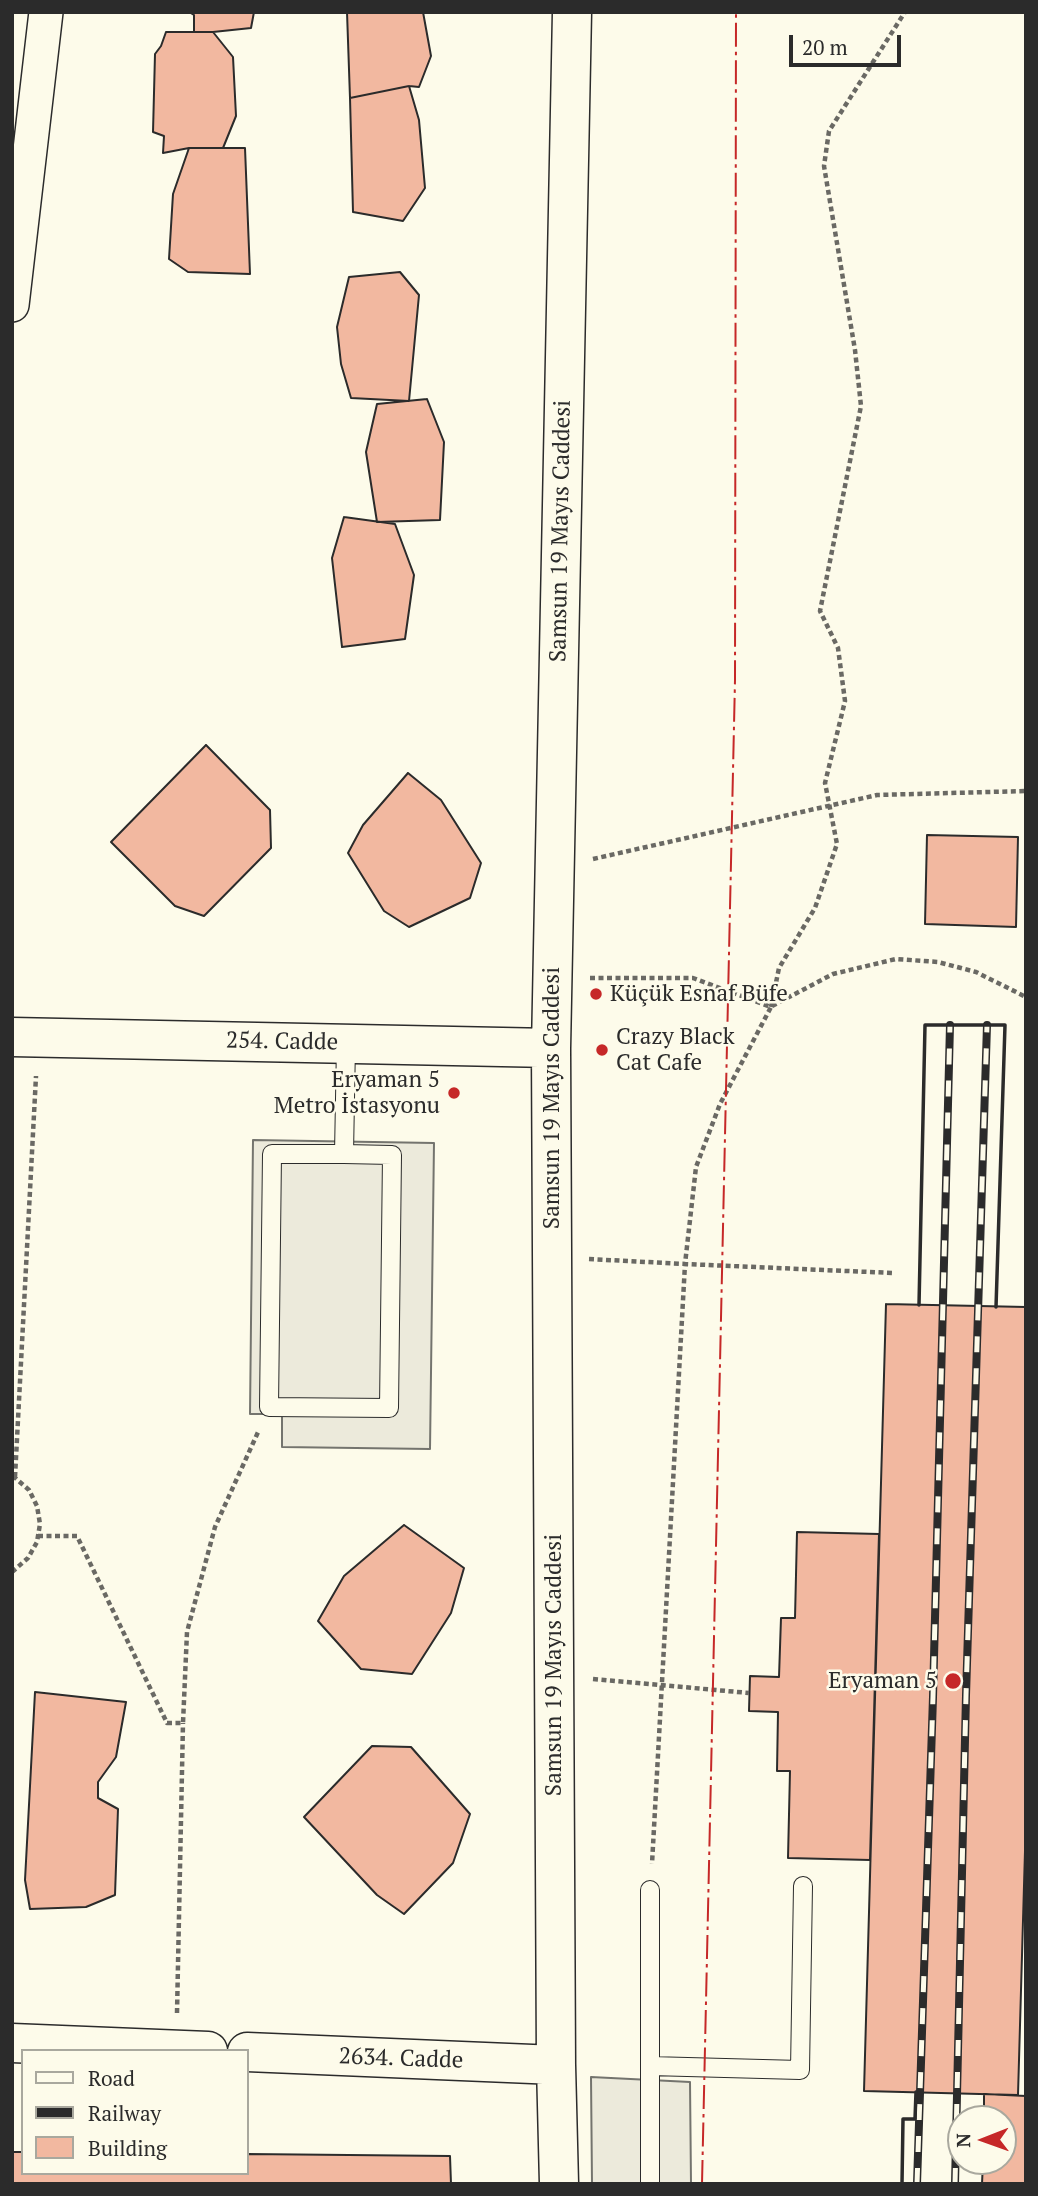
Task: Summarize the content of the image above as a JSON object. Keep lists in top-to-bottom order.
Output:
{
  "streets": {
    "street": ["Samsun 19 Mayıs Caddesi", "254. Cadde", "2634. Cadde"]
  },
  "crossings": [
    ["Samsun 19 Mayıs Caddesi", "254. Cadde"],
    ["Samsun 19 Mayıs Caddesi", "2634. Cadde"]
  ],
  "places": [
    "Küçük Esnaf Büfe",
    "Crazy Black Cat Cafe",
    "Eryaman 5 Metro İstasyonu",
    "Eryaman 5"
  ],
  "legend": ["Road", "Railway", "Building"],
  "scale_bar": "20 m",
  "north": "left"
}
